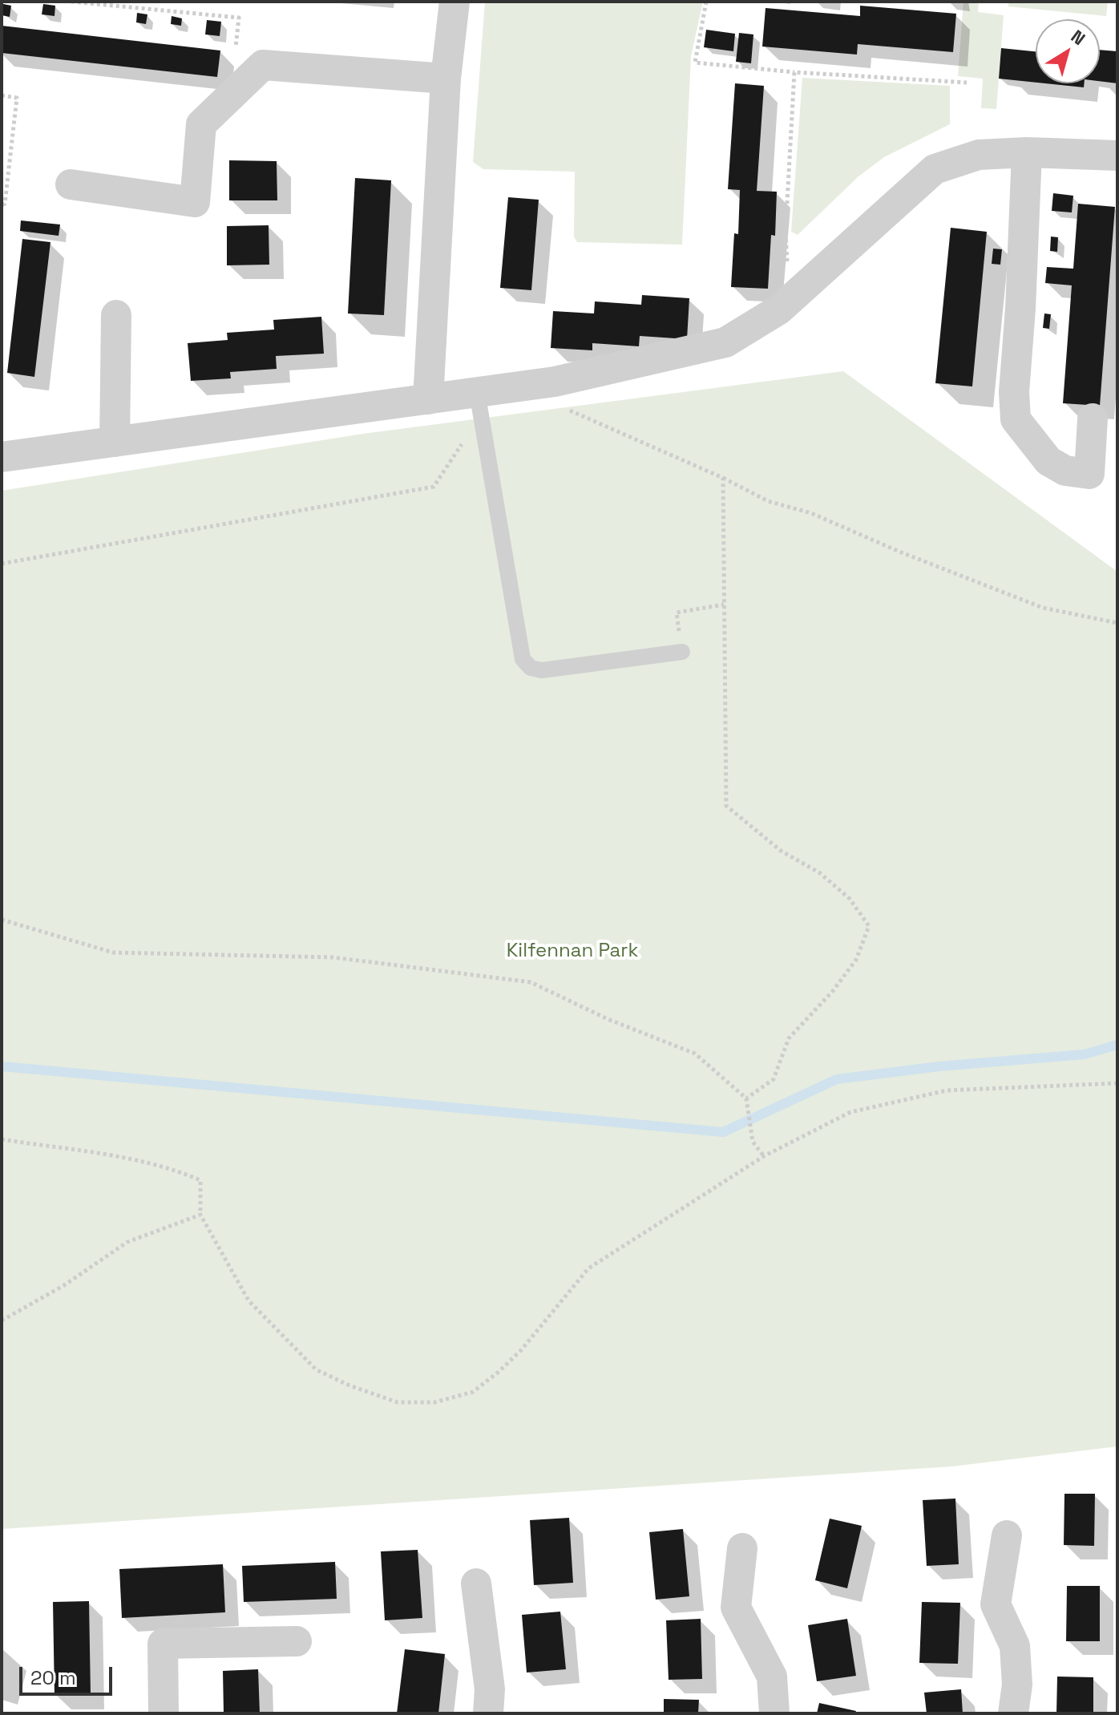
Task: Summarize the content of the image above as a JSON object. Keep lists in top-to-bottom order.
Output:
{
  "parks": ["Kilfennan Park"],
  "scale_bar": "20 m",
  "north": "top right"
}
